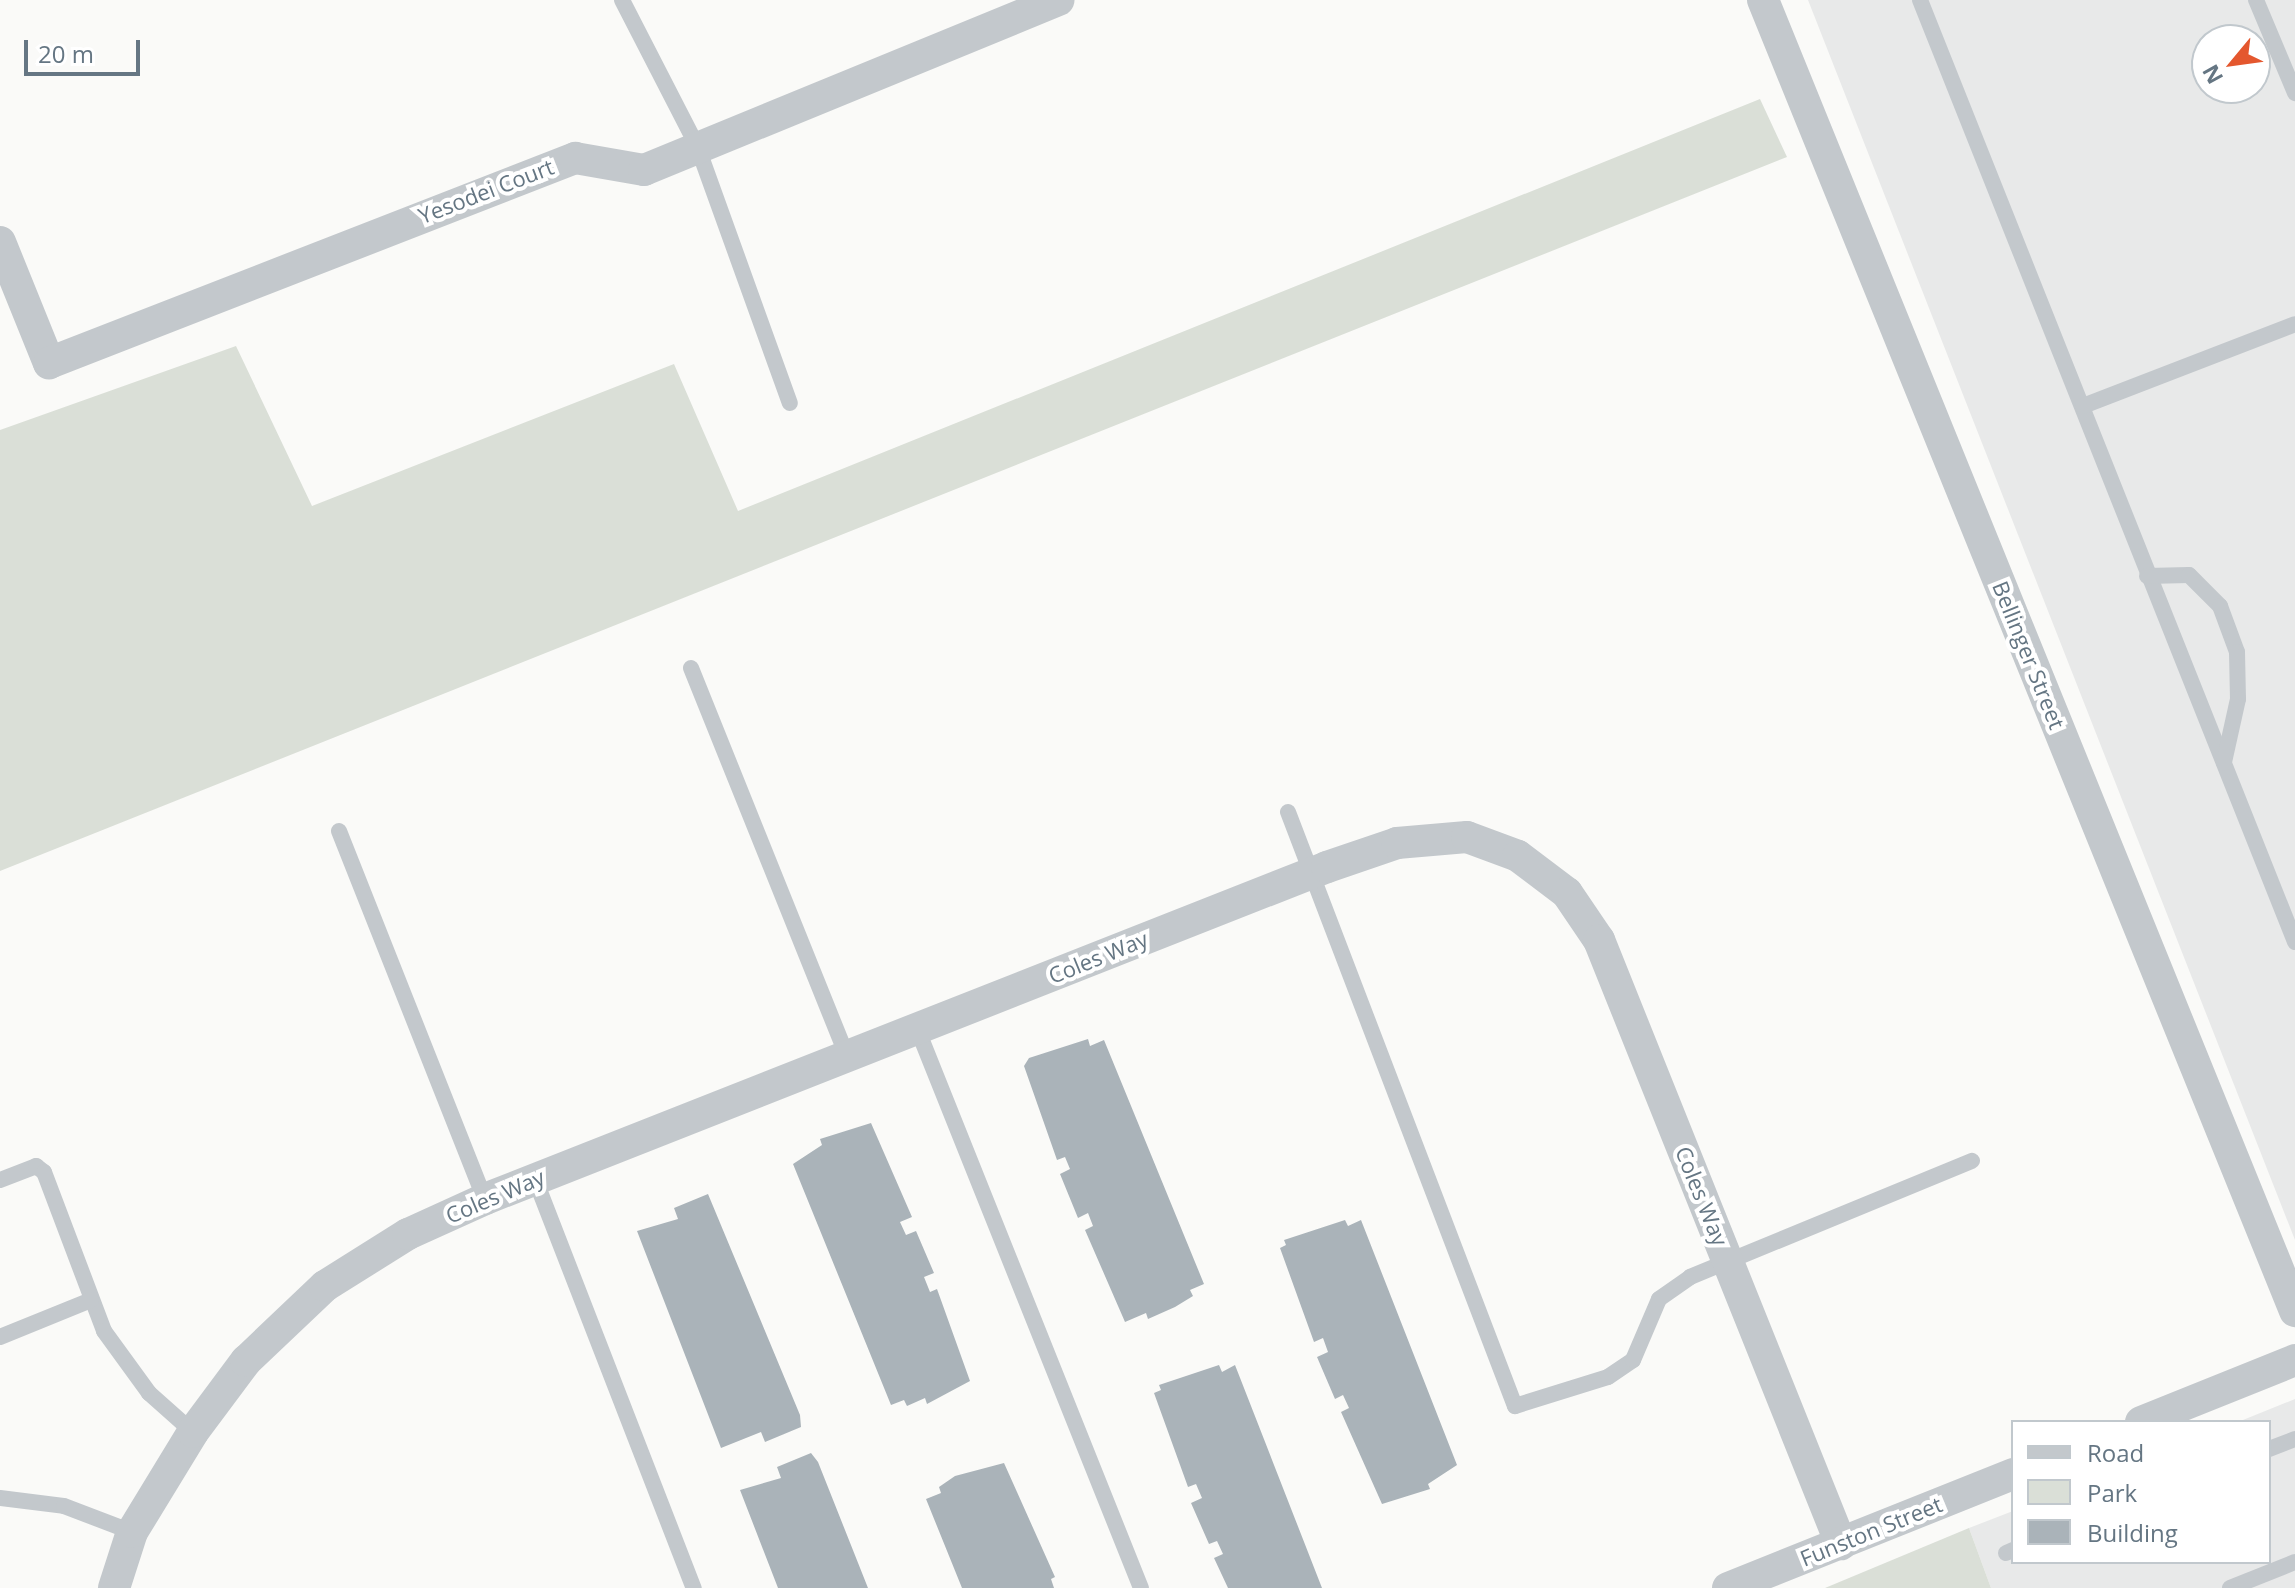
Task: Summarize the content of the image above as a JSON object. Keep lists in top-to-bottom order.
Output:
{
  "streets": {
    "street": [
      "Yesodei Court",
      "Bellinger Street",
      "Coles Way",
      "Funston Street"
    ]
  },
  "crossings": [
    ["Coles Way", "Funston Street"]
  ],
  "legend": ["Road", "Park", "Building"],
  "scale_bar": "20 m",
  "north": "bottom left"
}
